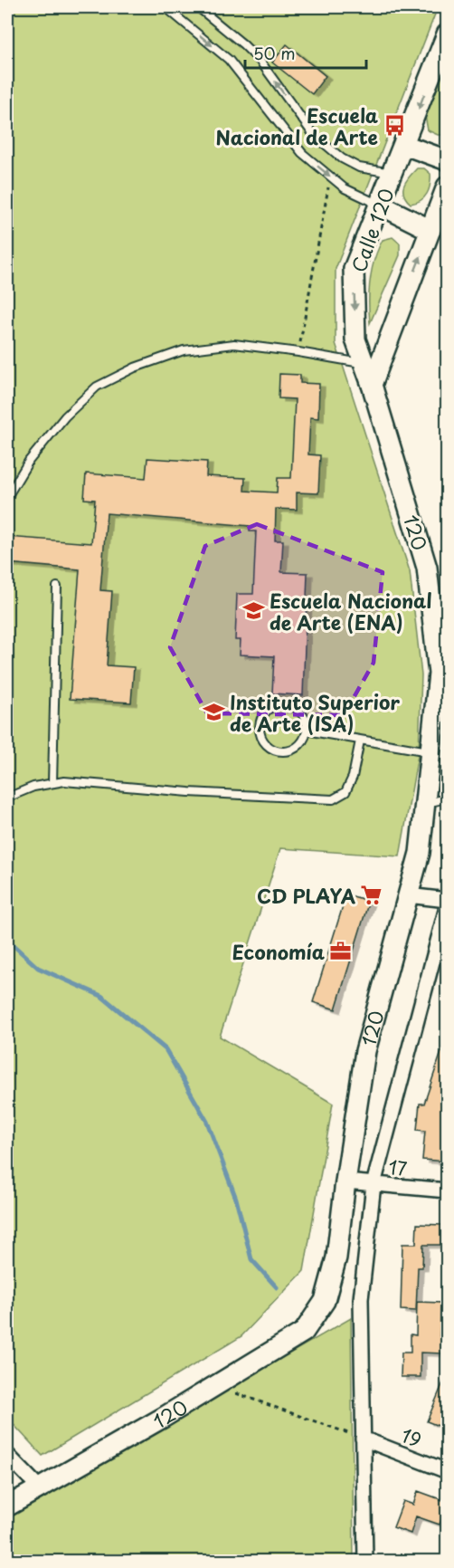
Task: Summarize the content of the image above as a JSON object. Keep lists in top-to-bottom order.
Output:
{
  "streets": {
    "main road": ["Calle 120", "120"],
    "street": ["17", "19"]
  },
  "crossings": [
    ["Calle 120", "120"],
    ["120", "17"]
  ],
  "places": {
    "bus stop": ["Escuela Nacional de Arte"],
    "school or university": ["Escuela Nacional de Arte (ENA)", "Instituto Superior de Arte (ISA)"],
    "supermarket": ["CD PLAYA"],
    "office": ["Economía"]
  },
  "scale_bar": "50 m"
}
